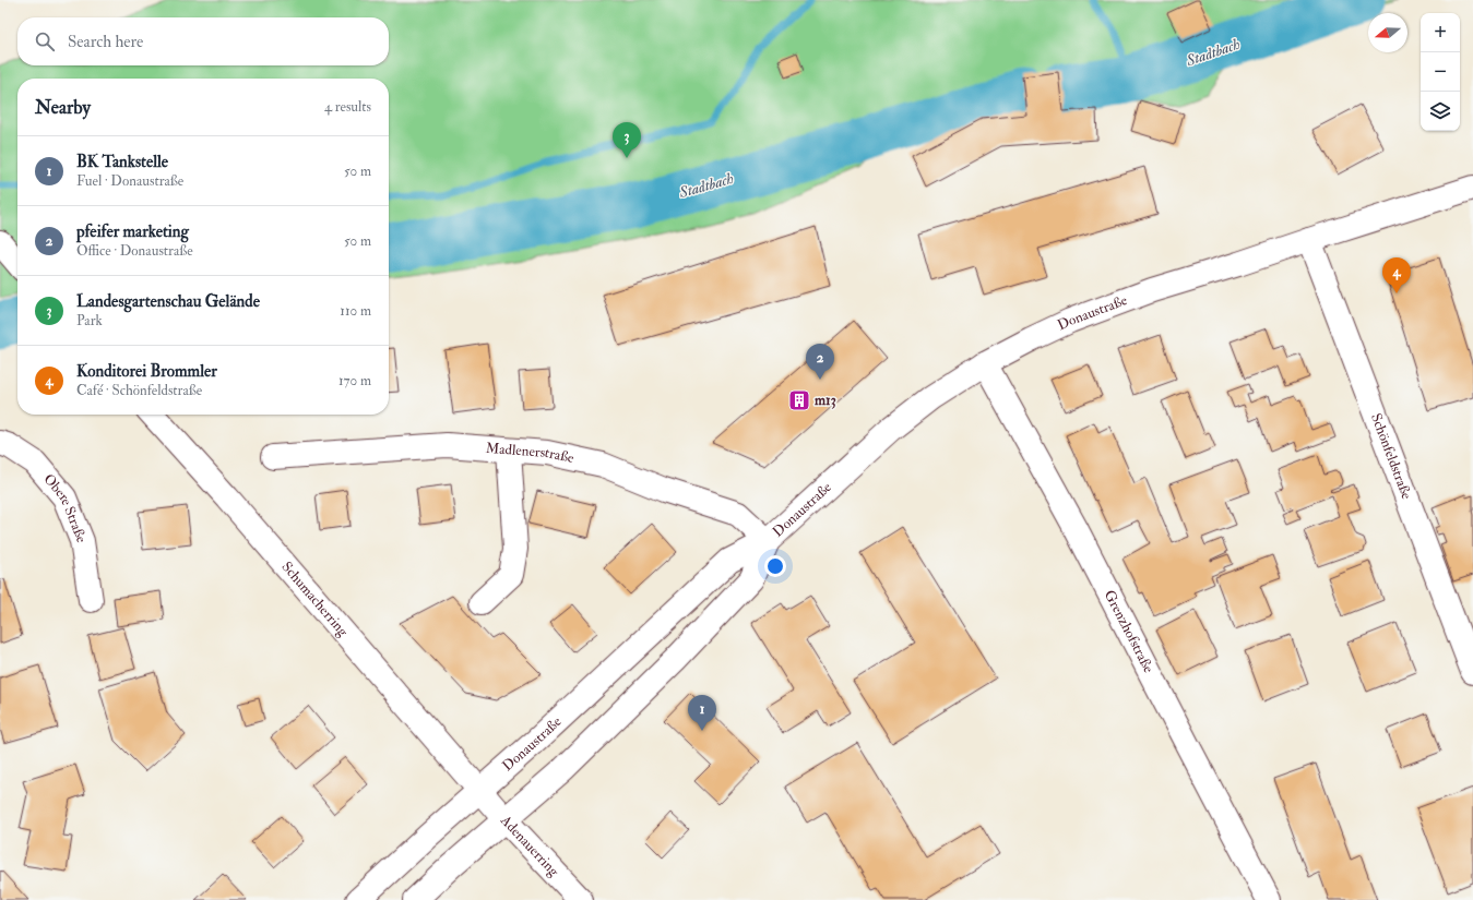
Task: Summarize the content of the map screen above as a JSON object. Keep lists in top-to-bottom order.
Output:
{
  "streets": {
    "street": [
      "Donaustraße",
      "Madlenerstraße",
      "Schönfeldstraße",
      "Obere Straße",
      "Schumacherring",
      "Grenzhofstraße",
      "Adenauerring"
    ]
  },
  "crossings": [
    ["Donaustraße", "Madlenerstraße"],
    ["Donaustraße", "Schönfeldstraße"],
    ["Donaustraße", "Schumacherring"],
    ["Donaustraße", "Grenzhofstraße"],
    ["Donaustraße", "Adenauerring"],
    ["Schumacherring", "Adenauerring"]
  ],
  "water": ["Stadtbach"],
  "places": {
    "building": ["m13"]
  },
  "north": "left",
  "page": {
    "map_buttons": ["+", "−"],
    "search": "Search here",
    "heading": ["Nearby", "4 results"],
    "pins": [
      "3",
      "4",
      "2",
      "1"
    ],
    "list": [
      {
        "mark": "1",
        "name": "BK Tankstelle",
        "note": "Fuel · Donaustraße",
        "value": "50 m"
      },
      {
        "mark": "2",
        "name": "pfeifer marketing",
        "note": "Office · Donaustraße",
        "value": "50 m"
      },
      {
        "mark": "3",
        "name": "Landesgartenschau Gelände",
        "note": "Park",
        "value": "110 m"
      },
      {
        "mark": "4",
        "name": "Konditorei Brommler",
        "note": "Café · Schönfeldstraße",
        "value": "170 m"
      }
    ]
  }
}
